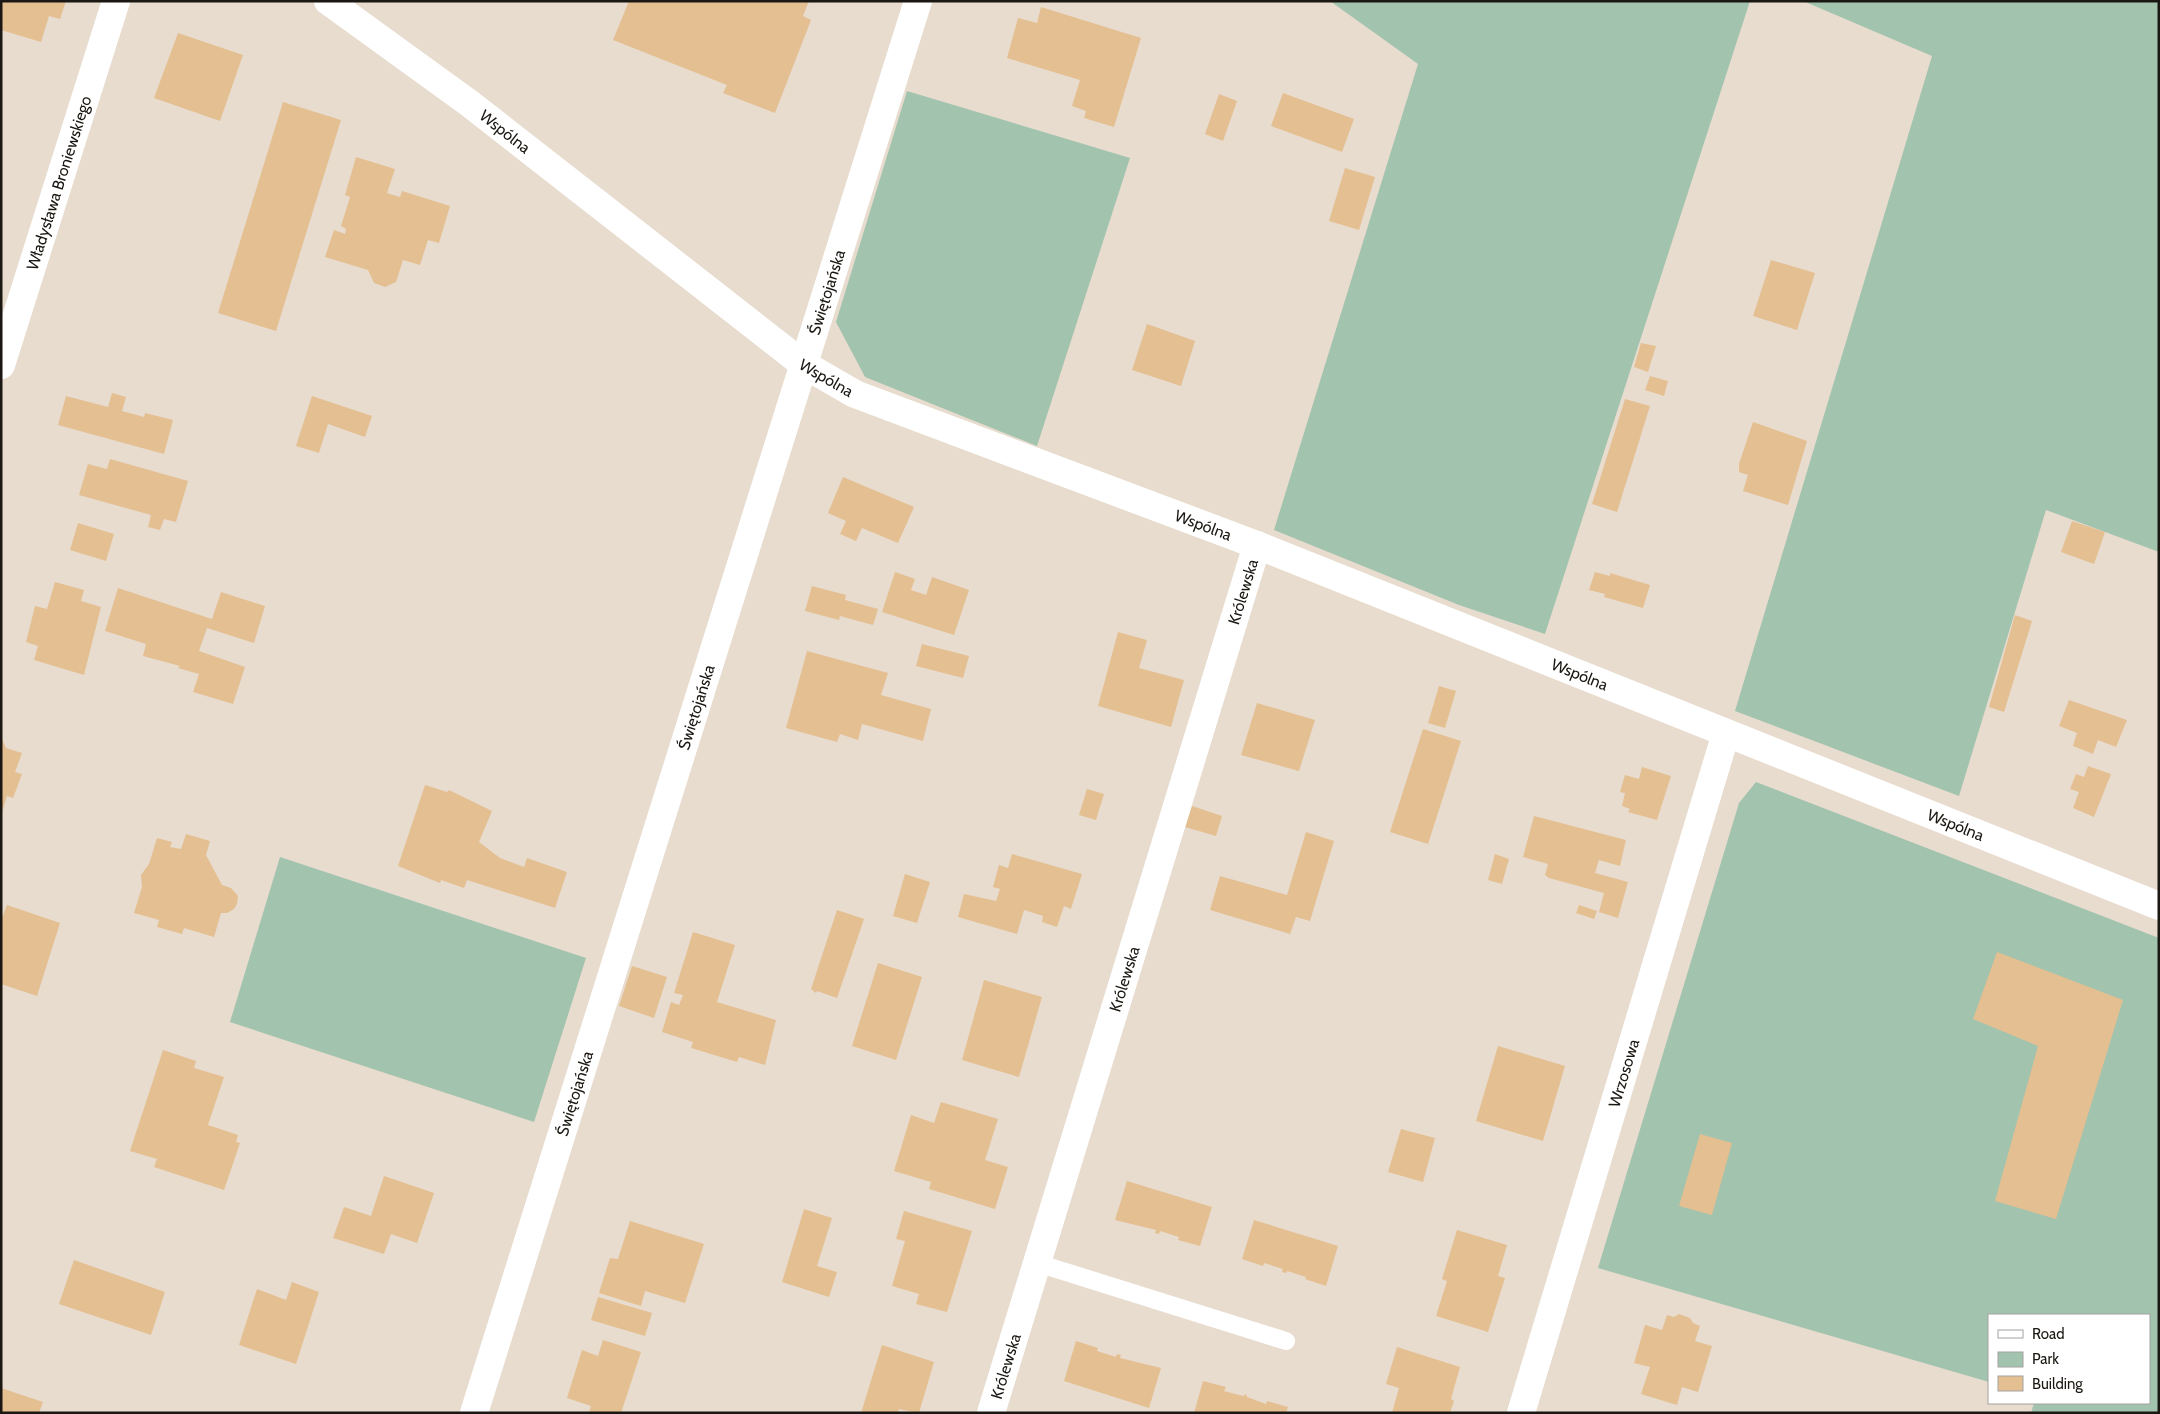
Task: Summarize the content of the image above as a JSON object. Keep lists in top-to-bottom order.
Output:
{
  "streets": {
    "street": [
      "Wspólna",
      "Władysława Broniewskiego",
      "Świętojańska",
      "Królewska",
      "Wrzosowa"
    ]
  },
  "crossings": [
    ["Wspólna", "Świętojańska"],
    ["Wspólna", "Królewska"],
    ["Wspólna", "Wrzosowa"]
  ],
  "legend": ["Road", "Park", "Building"]
}
